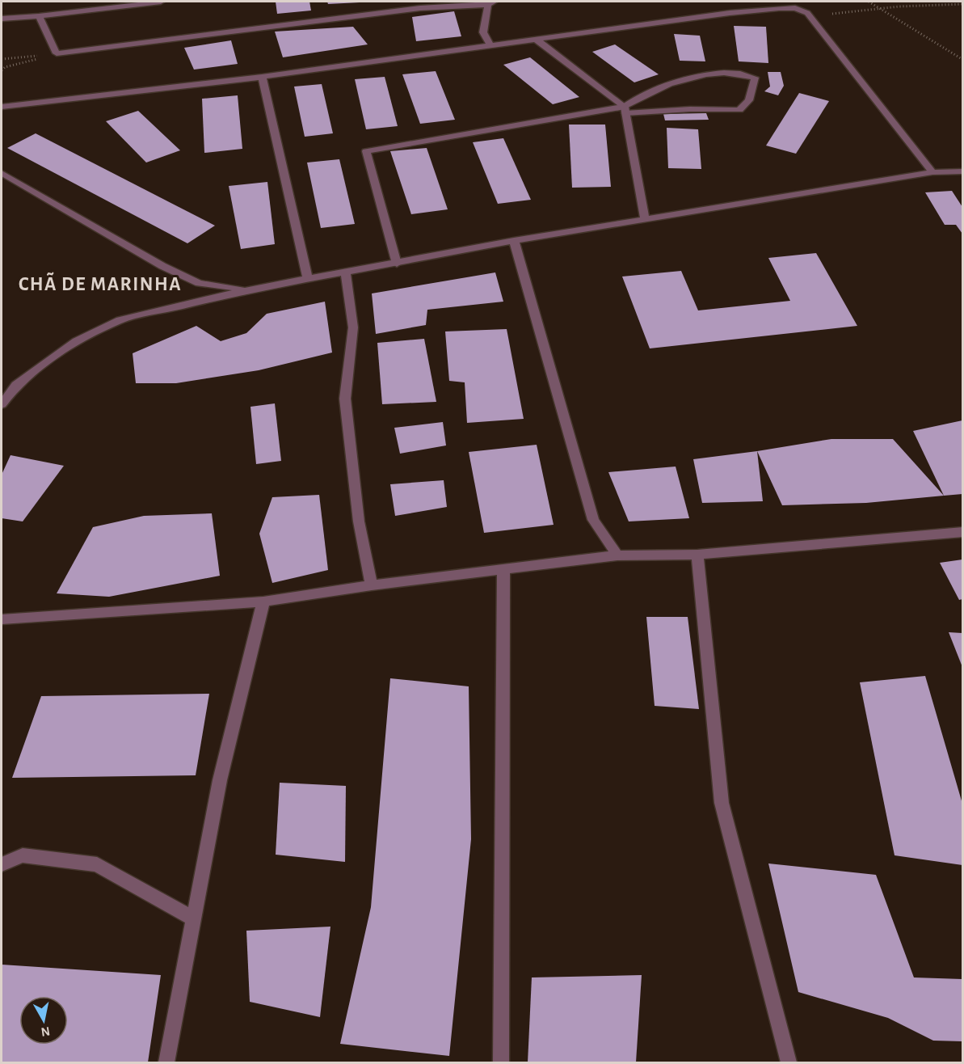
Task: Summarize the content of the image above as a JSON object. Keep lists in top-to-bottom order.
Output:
{
  "districts": ["CHÃ DE MARINHA"],
  "north": "bottom"
}
